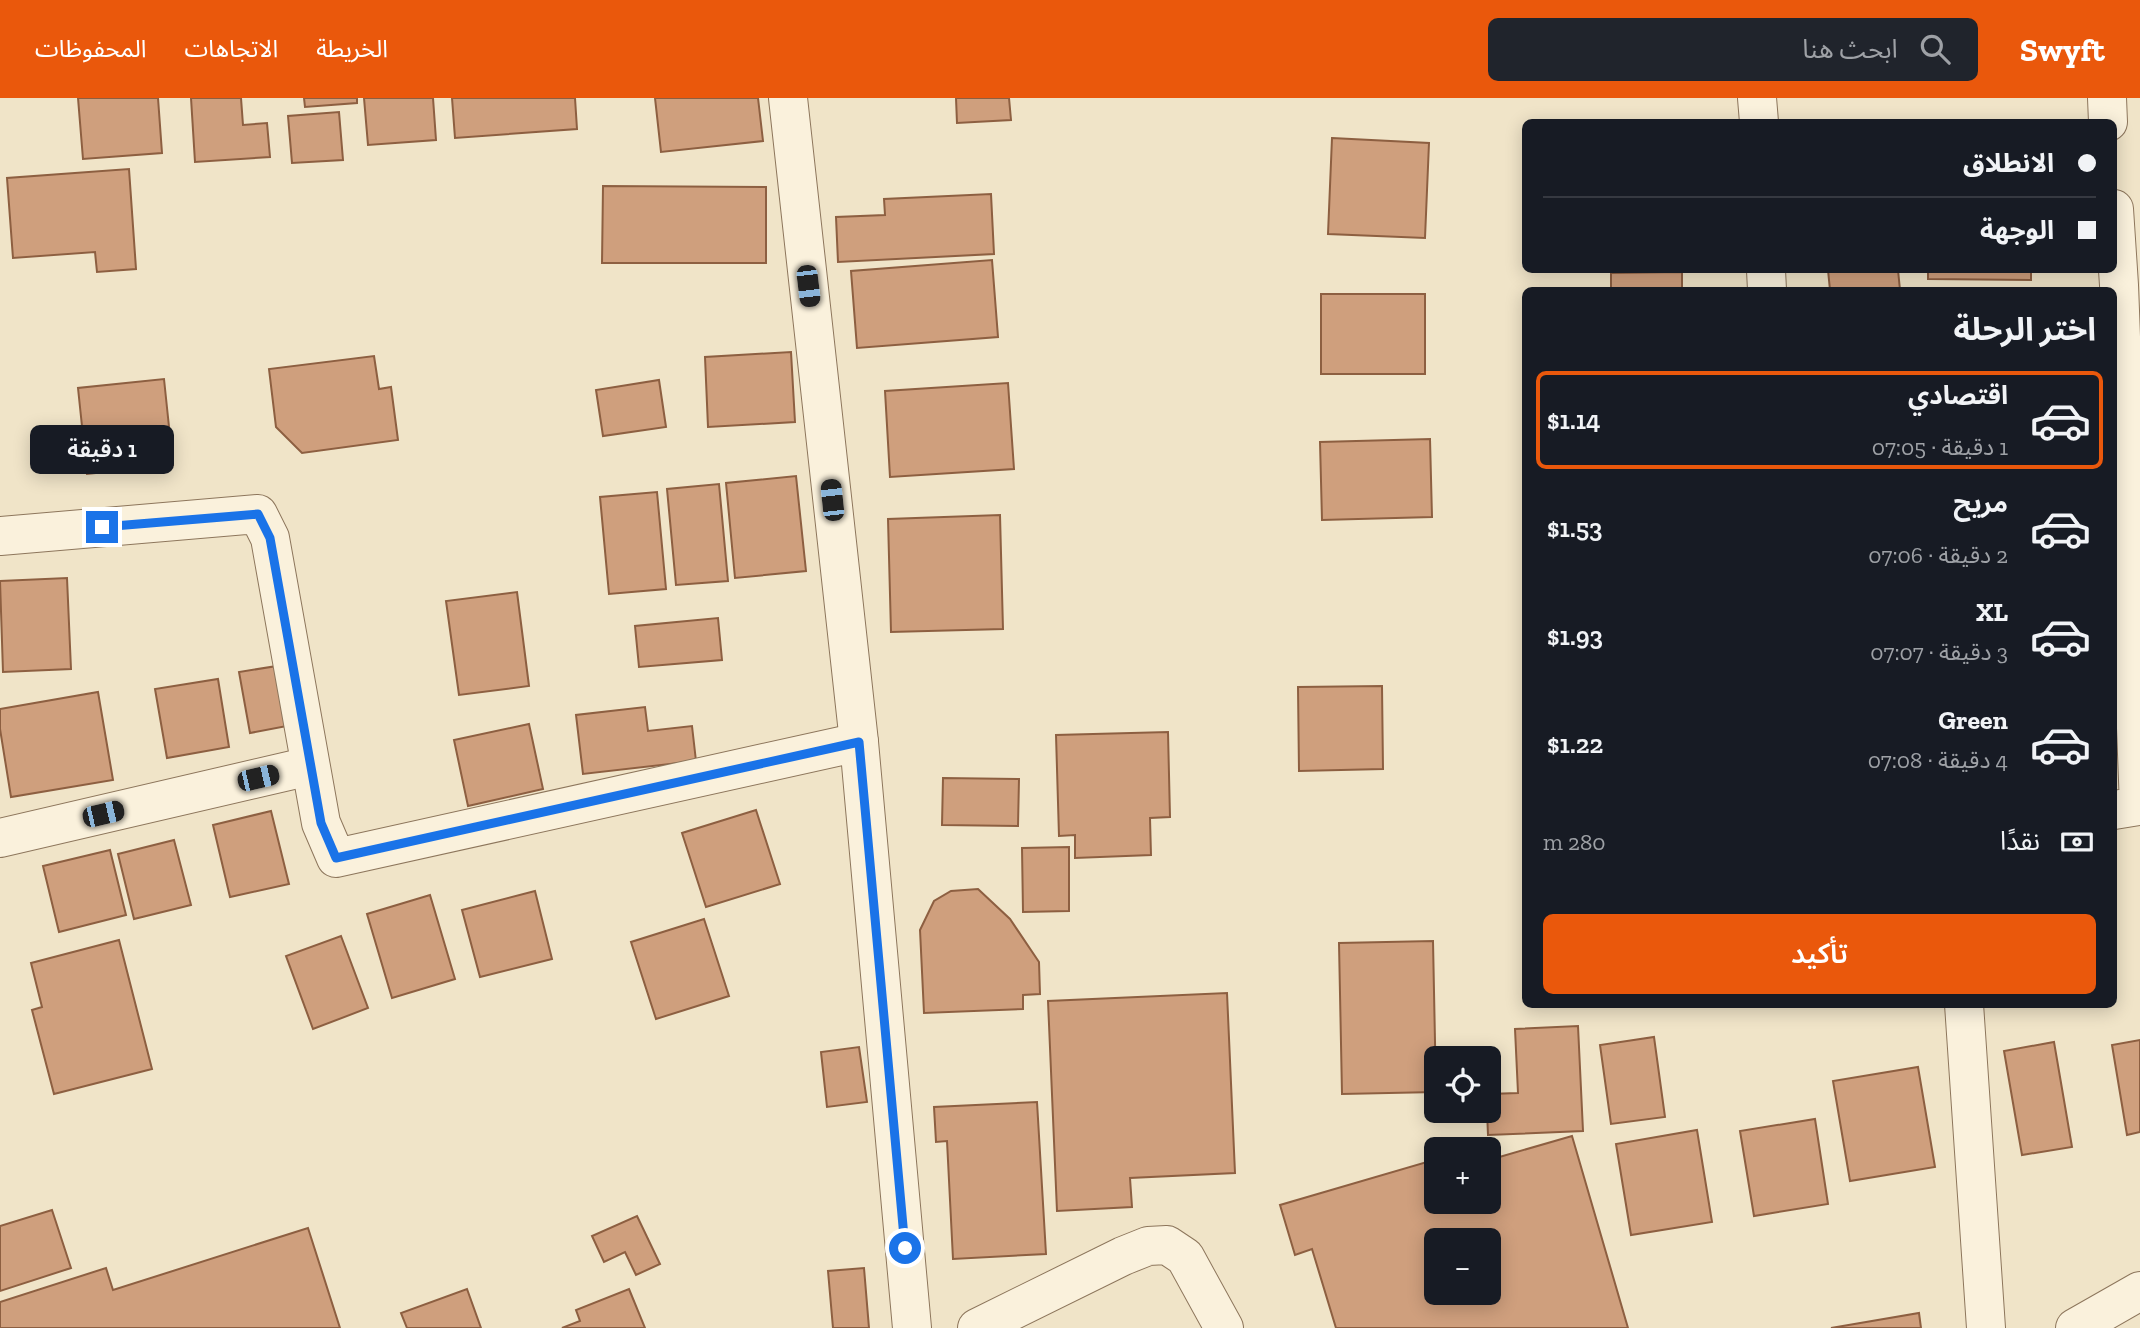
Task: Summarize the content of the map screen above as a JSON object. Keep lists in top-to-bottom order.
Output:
{
  "page": {
    "header": "Swyft",
    "search": "ابحث هنا",
    "nav": ["الخريطة", "الاتجاهات", "المحفوظات"],
    "banner": ["الانطلاق", "الوجهة"],
    "heading": "اختر الرحلة",
    "list": [
      {
        "name": "اقتصادي",
        "note": "1 دقيقة · 07:05",
        "value": "$1.14"
      },
      {
        "name": "مريح",
        "note": "2 دقيقة · 07:06",
        "value": "$1.53"
      },
      {
        "name": "XL",
        "note": "3 دقيقة · 07:07",
        "value": "$1.93"
      },
      {
        "name": "Green",
        "note": "4 دقيقة · 07:08",
        "value": "$1.22"
      }
    ],
    "bubble": "1 دقيقة",
    "pay": ["نقدًا", "280 m"],
    "buttons": "تأكيد",
    "map_buttons": ["+", "−"]
  }
}
